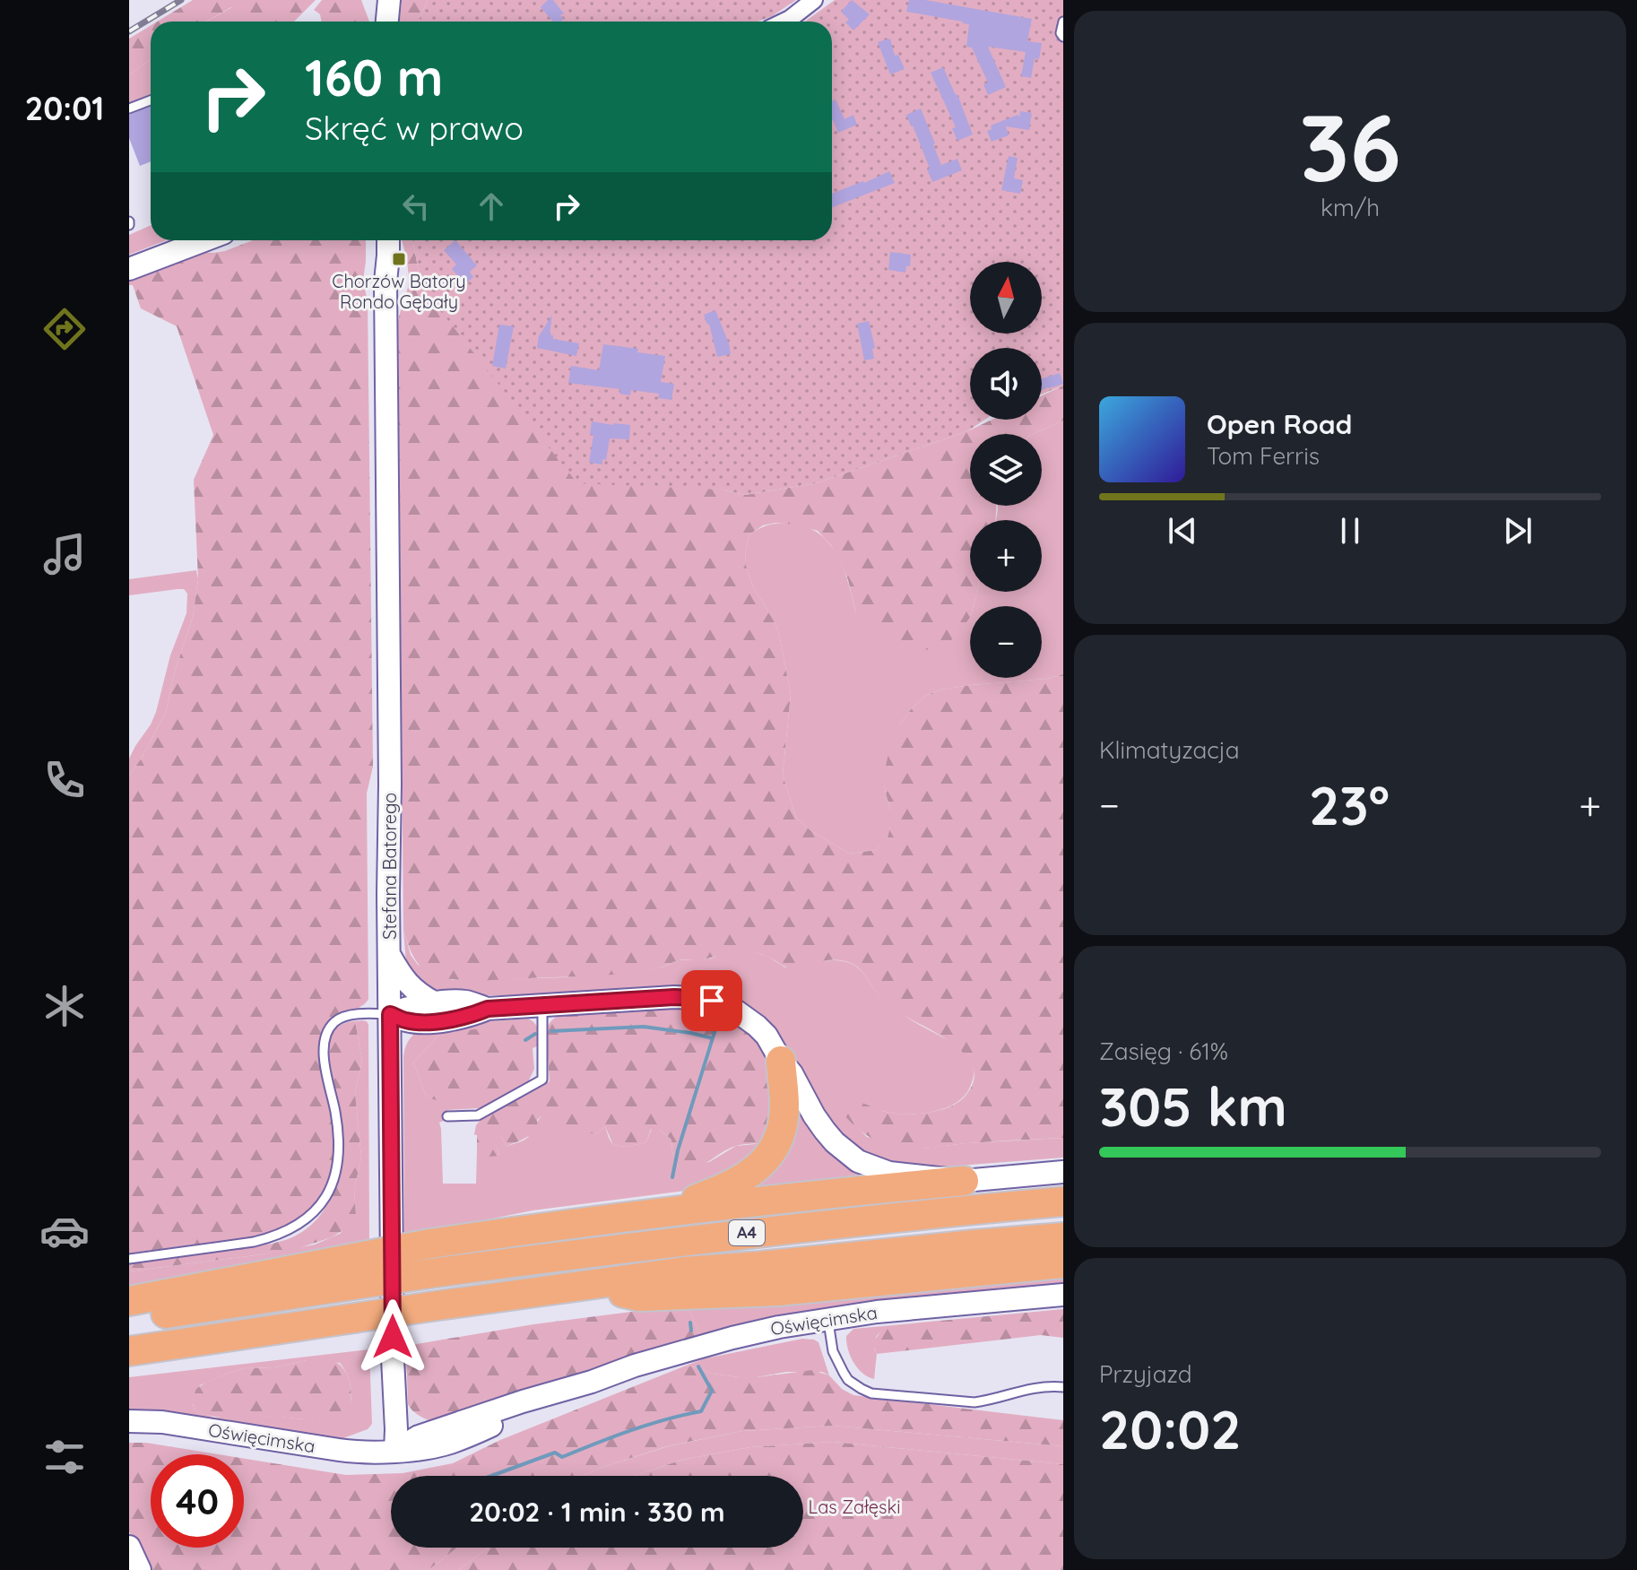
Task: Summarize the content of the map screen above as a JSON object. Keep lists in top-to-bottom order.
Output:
{
  "streets": {
    "highway": ["A4"],
    "street": ["Stefana Batorego", "Oświęcimska"]
  },
  "crossings": [
    ["Stefana Batorego", "Oświęcimska"]
  ],
  "parks": ["Las Załęski"],
  "places": {
    "transit": ["Chorzów Batory Rondo Gębały"]
  },
  "north": "top",
  "page": {
    "tabs": "20:01",
    "tile": [
      ["36", "km/h"],
      "Klimatyzacja",
      ["Zasięg · 61%", "305 km"],
      ["Przyjazd", "20:02"]
    ],
    "turn": ["160 m", "Skręć w prawo"],
    "map_buttons": ["+", "−"],
    "song": ["Open Road", "Tom Ferris"],
    "heat": ["−", "23°", "+"],
    "limit": "40",
    "trip": "20:02 · 1 min · 330 m"
  }
}
